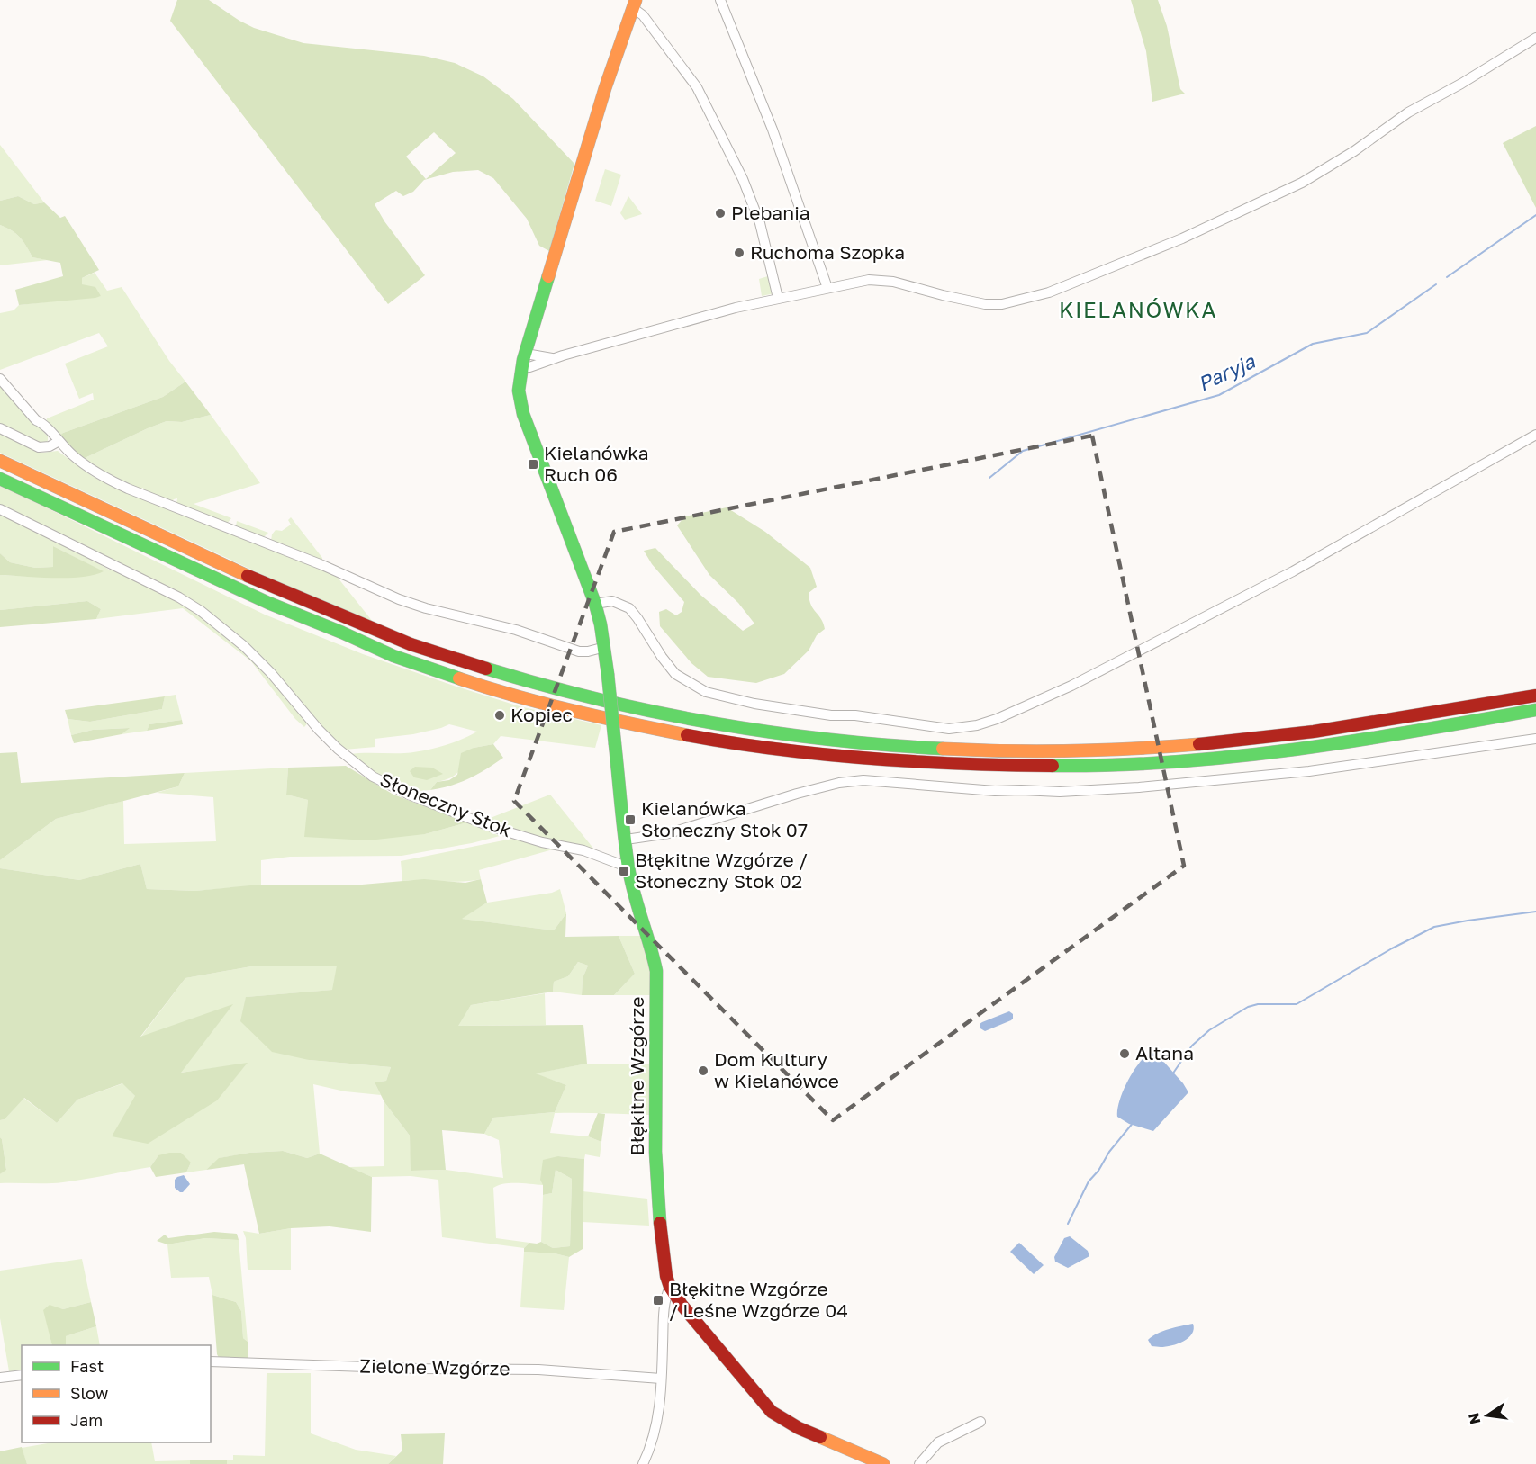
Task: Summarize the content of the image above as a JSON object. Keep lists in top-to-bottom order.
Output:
{
  "streets": {
    "main road": ["Błękitne Wzgórze"],
    "street": ["Słoneczny Stok", "Zielone Wzgórze"]
  },
  "crossings": [
    ["Słoneczny Stok", "Błękitne Wzgórze"]
  ],
  "districts": ["KIELANÓWKA"],
  "water": ["Paryja"],
  "places": {
    "other": [
      "Plebania",
      "Ruchoma Szopka",
      "Kopiec",
      "Altana",
      "Dom Kultury w Kielanówce"
    ],
    "transit": [
      "Kielanówka Ruch 06",
      "Kielanówka Słoneczny Stok 07",
      "Błękitne Wzgórze / Słoneczny Stok 02",
      "Błękitne Wzgórze / Leśne Wzgórze 04"
    ]
  },
  "legend": ["Fast", "Slow", "Jam"],
  "north": "left"
}
